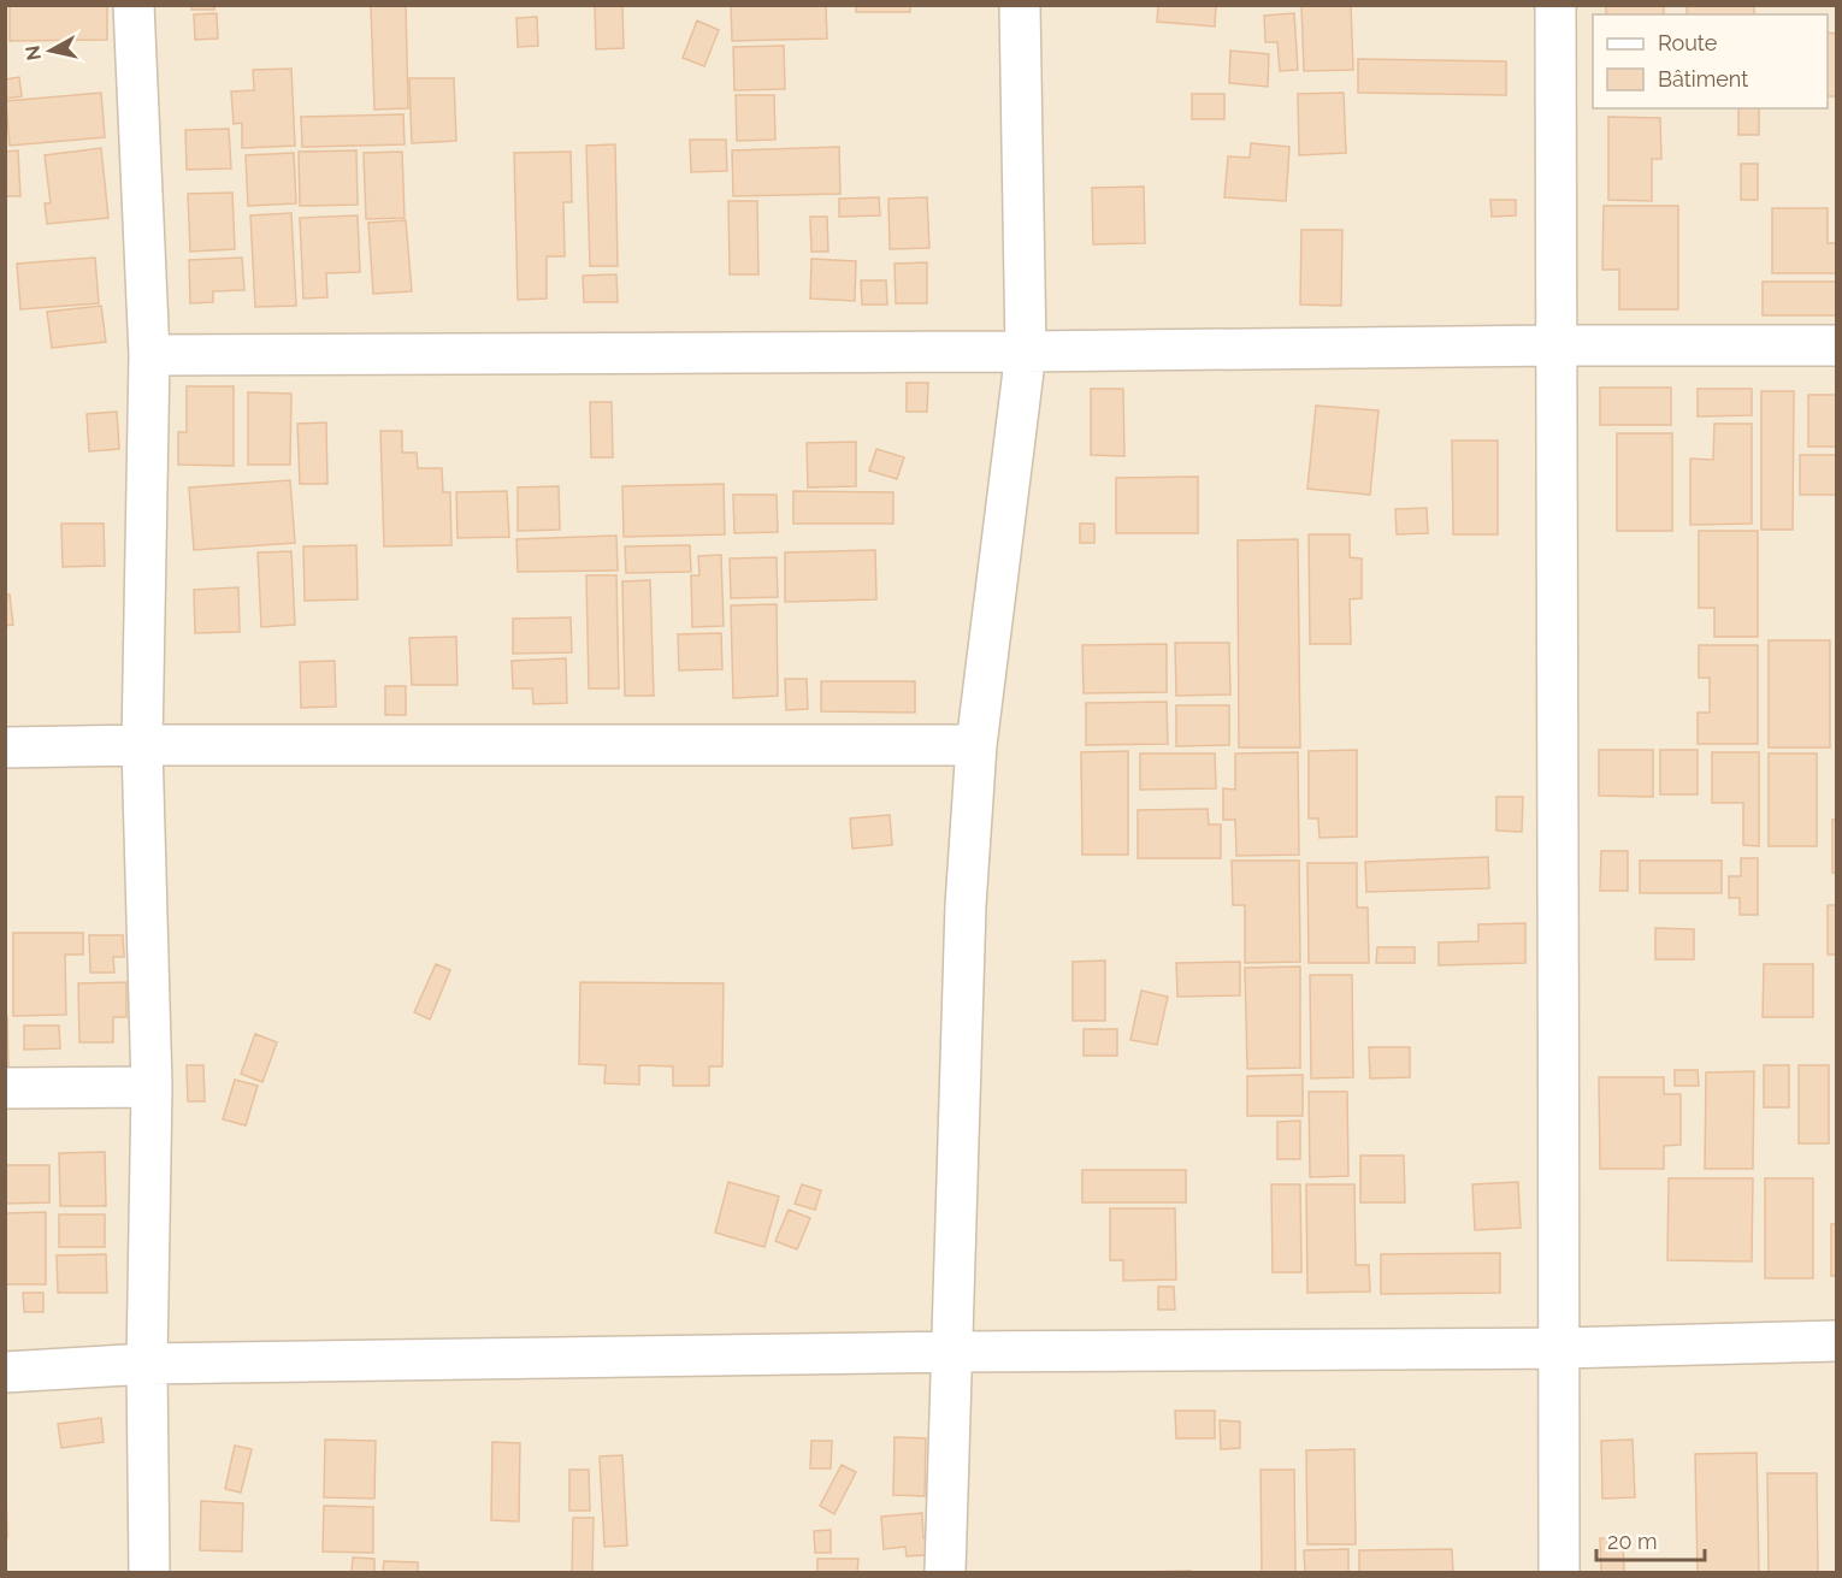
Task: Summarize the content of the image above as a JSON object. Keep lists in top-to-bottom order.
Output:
{
  "legend": ["Route", "Bâtiment"],
  "scale_bar": "20 m",
  "north": "left"
}
